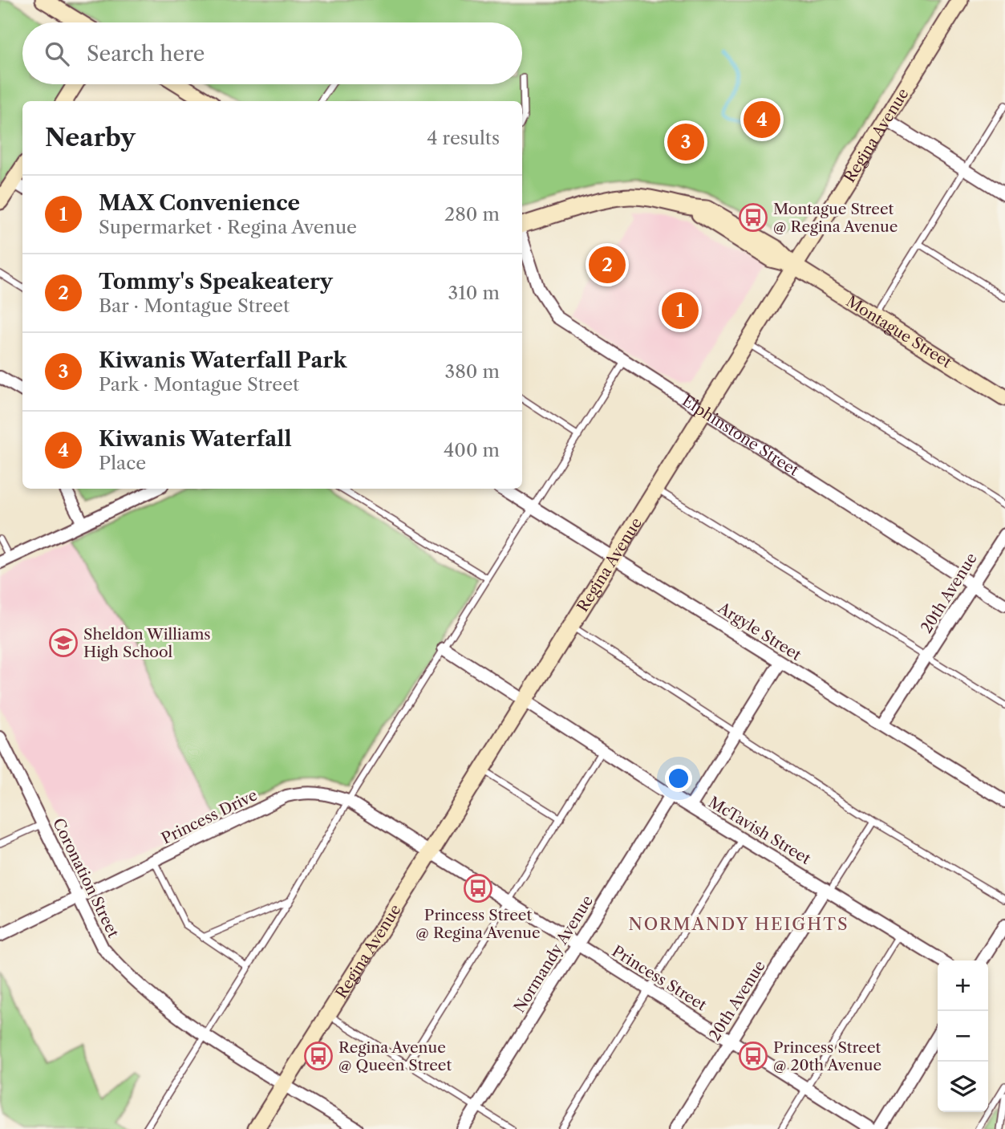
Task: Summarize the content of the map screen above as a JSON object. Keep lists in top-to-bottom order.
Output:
{
  "streets": {
    "street": [
      "Regina Avenue",
      "Montague Street",
      "Elphinstone Street",
      "20th Avenue",
      "Argyle Street",
      "Princess Drive",
      "McTavish Street",
      "Coronation Street",
      "Normandy Avenue",
      "Princess Street"
    ]
  },
  "crossings": [
    ["Regina Avenue", "Montague Street"],
    ["Regina Avenue", "Elphinstone Street"],
    ["Regina Avenue", "Argyle Street"],
    ["Regina Avenue", "Princess Drive"],
    ["Regina Avenue", "McTavish Street"],
    ["Regina Avenue", "Coronation Street"],
    ["Regina Avenue", "Princess Street"],
    ["Elphinstone Street", "20th Avenue"],
    ["20th Avenue", "Argyle Street"],
    ["20th Avenue", "McTavish Street"],
    ["20th Avenue", "Princess Street"],
    ["Princess Drive", "Coronation Street"],
    ["Princess Drive", "Princess Street"],
    ["McTavish Street", "Normandy Avenue"],
    ["Normandy Avenue", "Princess Street"]
  ],
  "districts": ["NORMANDY HEIGHTS"],
  "places": {
    "bus stop": [
      "Montague Street @ Regina Avenue",
      "Princess Street @ Regina Avenue",
      "Regina Avenue @ Queen Street",
      "Princess Street @ 20th Avenue"
    ],
    "school or university": ["Sheldon Williams High School"]
  },
  "page": {
    "search": "Search here",
    "pins": [
      "4",
      "3",
      "2",
      "1"
    ],
    "heading": ["Nearby", "4 results"],
    "list": [
      {
        "mark": "1",
        "name": "MAX Convenience",
        "note": "Supermarket · Regina Avenue",
        "value": "280 m"
      },
      {
        "mark": "2",
        "name": "Tommy's Speakeatery",
        "note": "Bar · Montague Street",
        "value": "310 m"
      },
      {
        "mark": "3",
        "name": "Kiwanis Waterfall Park",
        "note": "Park · Montague Street",
        "value": "380 m"
      },
      {
        "mark": "4",
        "name": "Kiwanis Waterfall",
        "note": "Place",
        "value": "400 m"
      }
    ],
    "map_buttons": ["+", "−"]
  }
}
